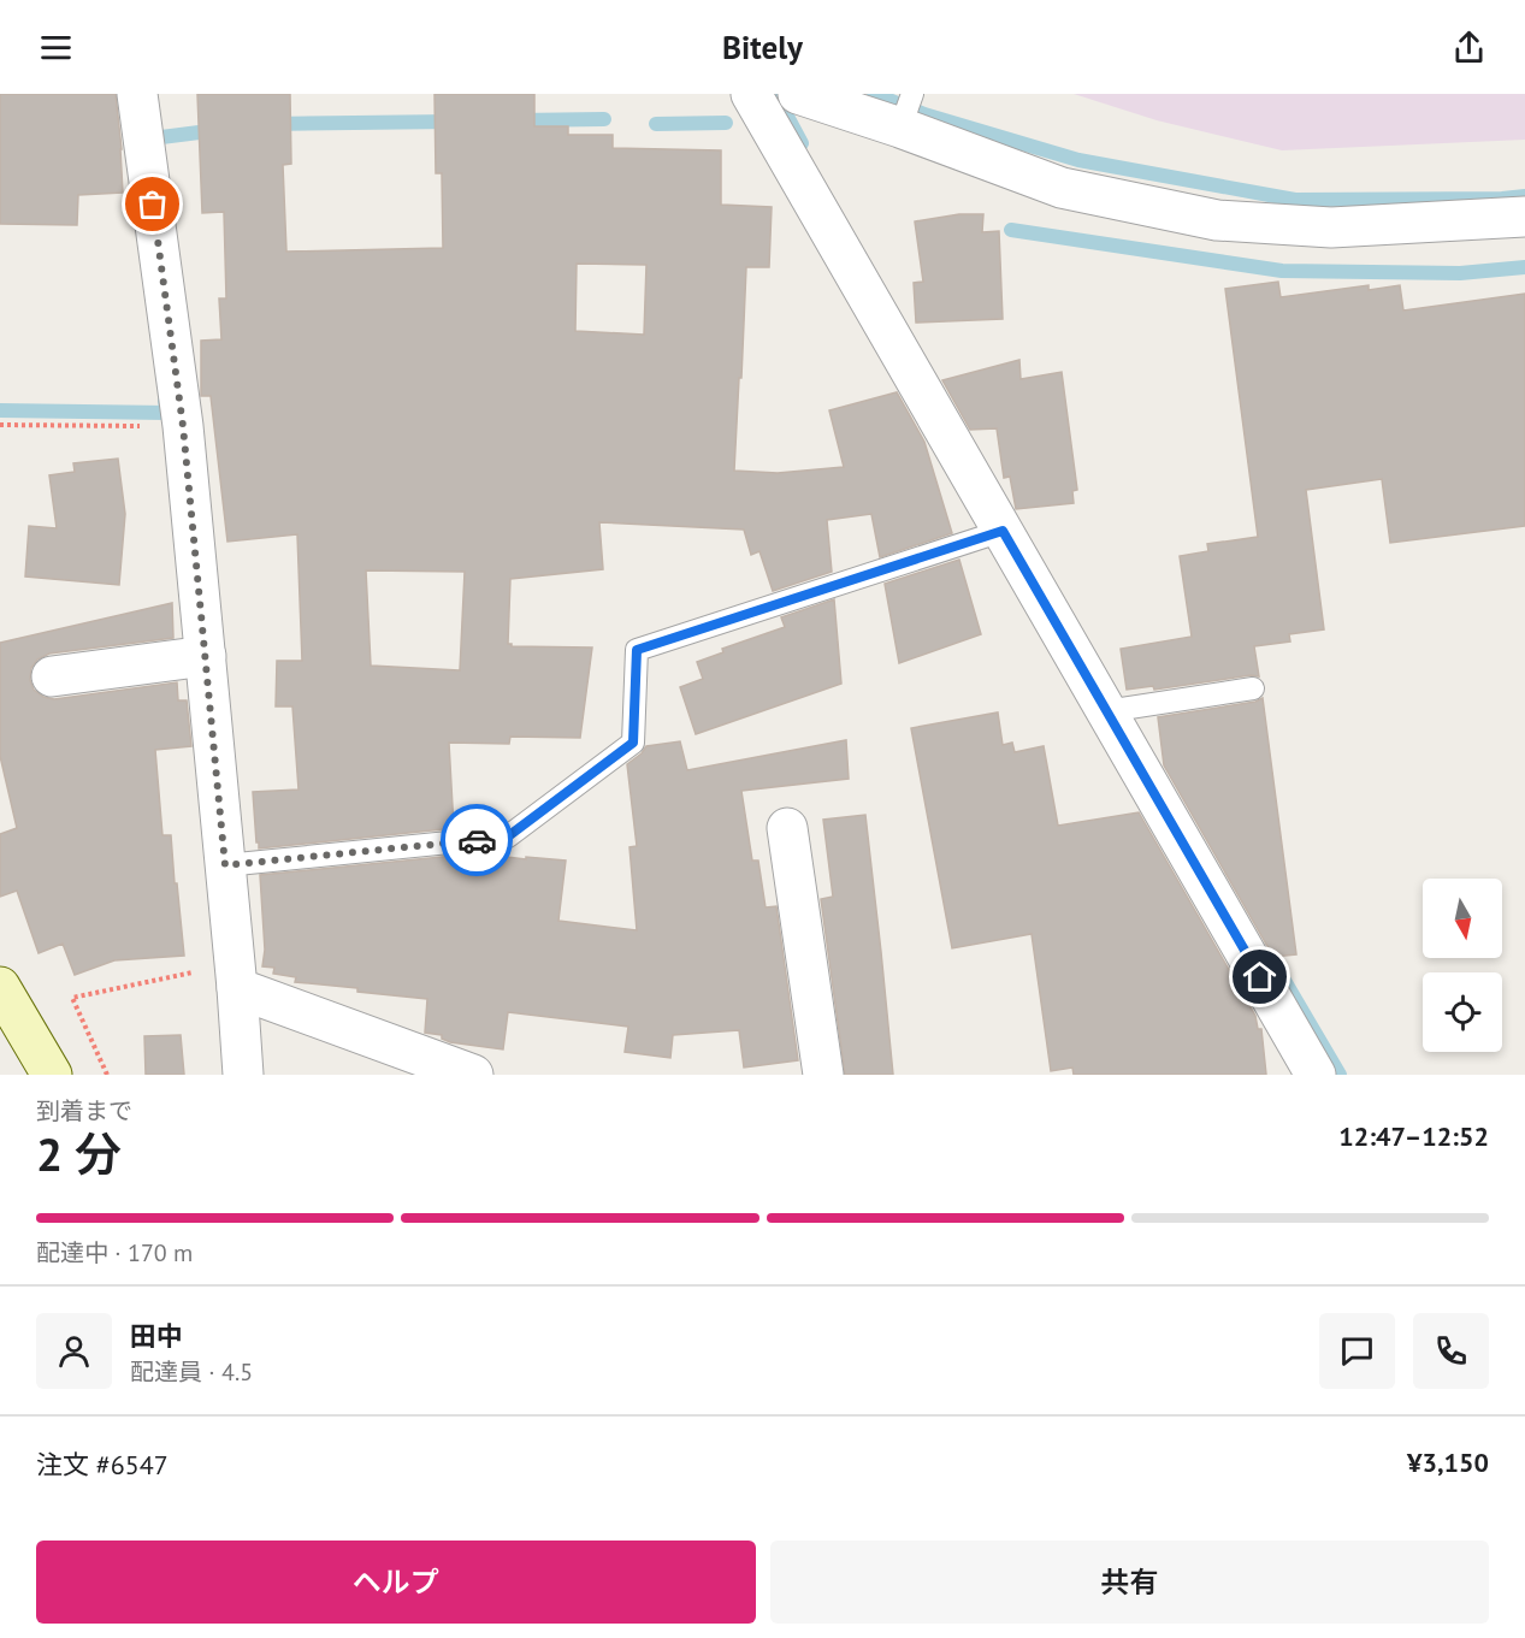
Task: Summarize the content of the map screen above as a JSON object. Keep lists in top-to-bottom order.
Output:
{
  "north": "bottom",
  "page": {
    "header": "Bitely",
    "heading": ["2 分", "到着まで", "12:47–12:52"],
    "panel": [
      "田中",
      "配達員 · 4.5",
      "注文 #6547",
      "¥3,150"
    ],
    "bar": "配達中 · 170 m",
    "buttons": ["ヘルプ", "共有"]
  }
}
